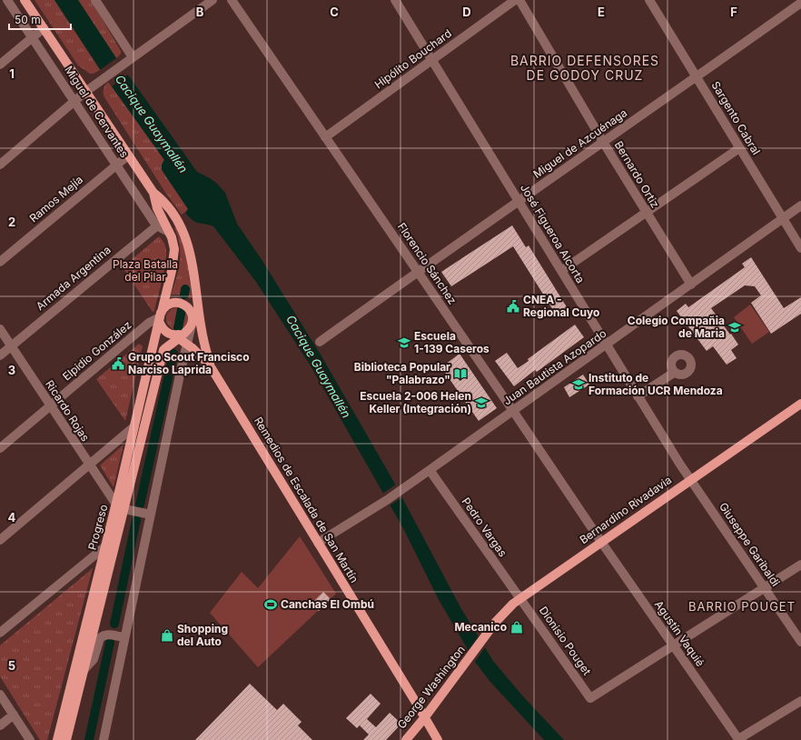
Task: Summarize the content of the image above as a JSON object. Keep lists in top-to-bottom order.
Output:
{
  "streets": {
    "main road": [
      "Miguel de Cervantes",
      "Remedios de Escalada de San Martín",
      "Bernardino Rivadavia",
      "Progreso",
      "George Washington"
    ],
    "street": [
      "Hipólito Bouchard",
      "Sargento Cabral",
      "Miguel de Azcuénaga",
      "Bernardo Ortiz",
      "Ramos Mejía",
      "José Figueroa Alcorta",
      "Florencio Sánchez",
      "Armada Argentina",
      "Elpidio González",
      "Juan Bautista Azopardo",
      "Ricardo Rojas",
      "Pedro Vargas",
      "Giuseppe Garibaldi",
      "Agustín Vaquié",
      "Dionisio Pouget"
    ]
  },
  "crossings": [
    ["Hipólito Bouchard", "José Figueroa Alcorta"],
    ["Hipólito Bouchard", "Florencio Sánchez"],
    ["Miguel de Cervantes", "Ramos Mejía"],
    ["Miguel de Cervantes", "Armada Argentina"],
    ["Miguel de Cervantes", "Elpidio González"],
    ["Miguel de Cervantes", "Remedios de Escalada de San Martín"],
    ["Miguel de Cervantes", "Progreso"],
    ["Sargento Cabral", "Miguel de Azcuénaga"],
    ["Sargento Cabral", "Juan Bautista Azopardo"],
    ["Miguel de Azcuénaga", "Bernardo Ortiz"],
    ["Miguel de Azcuénaga", "José Figueroa Alcorta"],
    ["Miguel de Azcuénaga", "Florencio Sánchez"],
    ["Bernardo Ortiz", "Juan Bautista Azopardo"],
    ["José Figueroa Alcorta", "Juan Bautista Azopardo"],
    ["José Figueroa Alcorta", "Bernardino Rivadavia"],
    ["José Figueroa Alcorta", "Giuseppe Garibaldi"],
    ["Florencio Sánchez", "Juan Bautista Azopardo"],
    ["Florencio Sánchez", "Bernardino Rivadavia"],
    ["Florencio Sánchez", "Agustín Vaquié"],
    ["Armada Argentina", "Ricardo Rojas"],
    ["Elpidio González", "Ricardo Rojas"],
    ["Elpidio González", "Remedios de Escalada de San Martín"],
    ["Elpidio González", "Progreso"],
    ["Juan Bautista Azopardo", "Remedios de Escalada de San Martín"],
    ["Juan Bautista Azopardo", "Pedro Vargas"],
    ["Ricardo Rojas", "Progreso"],
    ["Remedios de Escalada de San Martín", "Progreso"],
    ["Remedios de Escalada de San Martín", "George Washington"],
    ["Bernardino Rivadavia", "Pedro Vargas"],
    ["Bernardino Rivadavia", "Giuseppe Garibaldi"],
    ["Bernardino Rivadavia", "Agustín Vaquié"],
    ["Bernardino Rivadavia", "Dionisio Pouget"],
    ["Bernardino Rivadavia", "George Washington"],
    ["Pedro Vargas", "Dionisio Pouget"],
    ["Agustín Vaquié", "Dionisio Pouget"]
  ],
  "districts": ["BARRIO DEFENSORES DE GODOY CRUZ", "BARRIO POUGET"],
  "water": ["Cacique Guaymallén"],
  "parks": ["Plaza Batalla del Pilar"],
  "places": {
    "public building": ["CNEA - Regional Cuyo", "Grupo Scout Francisco Narciso Laprida"],
    "school or university": [
      "Colegio Compañia de Maria",
      "Escuela 1-139 Caseros",
      "Instituto de Formación UCR Mendoza",
      "Escuela 2-006 Helen Keller (Integración)"
    ],
    "library": ["Biblioteca Popular \"Palabrazo\""],
    "sports": ["Canchas El Ombú"],
    "shop": ["Mecanico", "Shopping del Auto"]
  },
  "scale_bar": "50 m",
  "grid": {
    "columns": [
      "B",
      "C",
      "D",
      "E",
      "F"
    ],
    "rows": [
      "1",
      "2",
      "3",
      "4",
      "5"
    ]
  }
}
